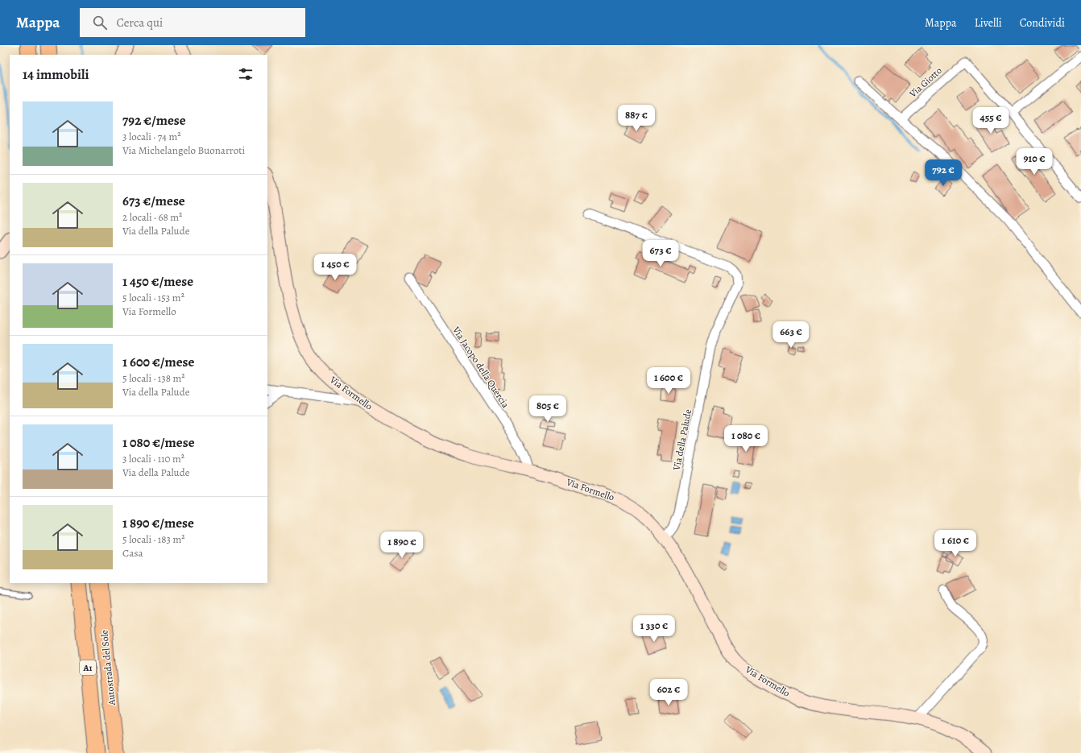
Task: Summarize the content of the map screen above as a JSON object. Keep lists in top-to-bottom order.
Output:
{
  "streets": {
    "highway": ["A1", "Autostrada del Sole"],
    "main road": ["Via Formello"],
    "street": ["Via Giotto", "Via Jacopo della Quercia", "Via della Palude"]
  },
  "crossings": [
    ["Via Jacopo della Quercia", "Via Formello"],
    ["Via Formello", "Via della Palude"]
  ],
  "page": {
    "header": "Mappa",
    "search": "Cerca qui",
    "nav": ["Mappa", "Livelli", "Condividi"],
    "heading": "14 immobili",
    "list": [
      {
        "name": "792 €/mese",
        "note": "3 locali · 74 m² · Via Michelangelo Buonarroti"
      },
      {
        "name": "673 €/mese",
        "note": "2 locali · 68 m² · Via della Palude"
      },
      {
        "name": "1 450 €/mese",
        "note": "5 locali · 153 m² · Via Formello"
      },
      {
        "name": "1 600 €/mese",
        "note": "5 locali · 138 m² · Via della Palude"
      },
      {
        "name": "1 080 €/mese",
        "note": "3 locali · 110 m² · Via della Palude"
      },
      {
        "name": "1 890 €/mese",
        "note": "5 locali · 183 m² · Casa"
      }
    ],
    "price": [
      "887 €",
      "455 €",
      "910 €",
      "792 €",
      "673 €",
      "1 450 €",
      "663 €",
      "1 600 €",
      "805 €",
      "1 080 €",
      "1 610 €",
      "1 890 €",
      "1 330 €",
      "602 €"
    ]
  }
}
